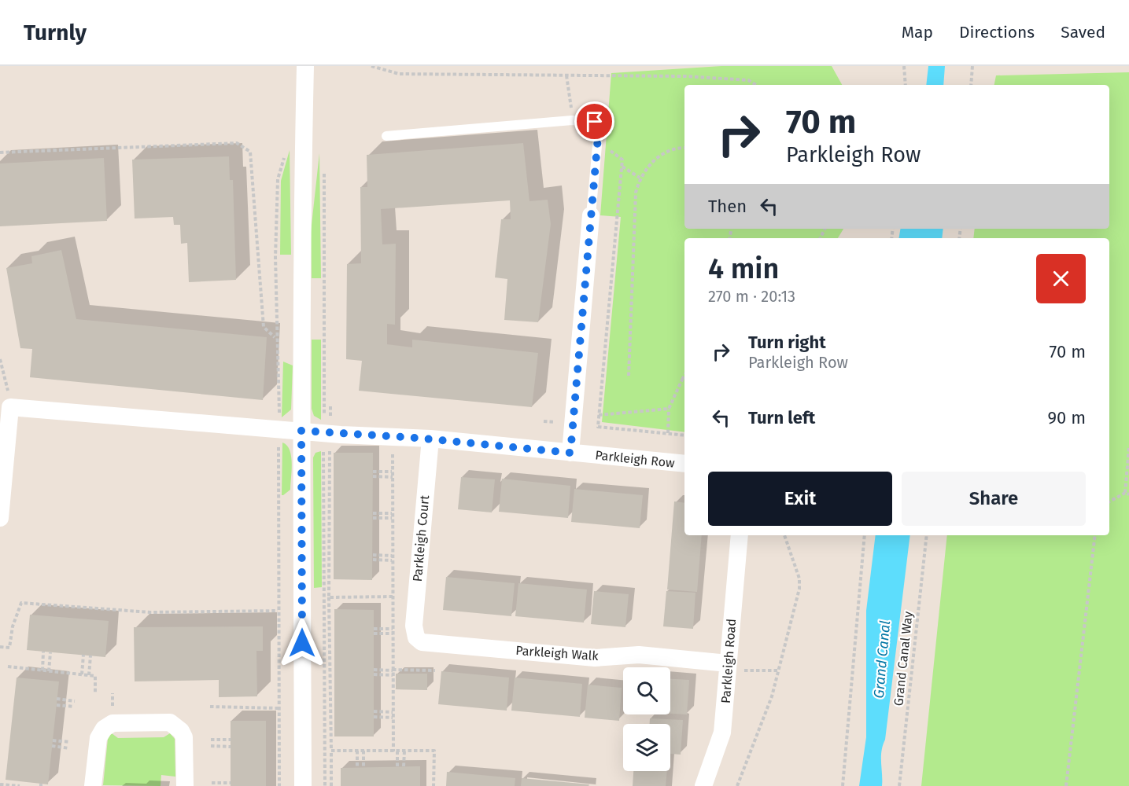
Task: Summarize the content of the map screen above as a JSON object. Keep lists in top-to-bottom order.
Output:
{
  "streets": {
    "street": [
      "Parkleigh Row",
      "Parkleigh Court",
      "Parkleigh Walk",
      "Parkleigh Road"
    ],
    "path": ["Grand Canal Way"]
  },
  "crossings": [
    ["Parkleigh Row", "Parkleigh Court"],
    ["Parkleigh Court", "Parkleigh Walk"],
    ["Parkleigh Walk", "Parkleigh Road"]
  ],
  "water": ["Grand Canal"],
  "page": {
    "header": "Turnly",
    "nav": ["Map", "Directions", "Saved"],
    "turn": ["70 m", "Parkleigh Row"],
    "then": "Then",
    "heading": ["4 min", "270 m · 20:13"],
    "list": [
      {
        "name": "Turn right",
        "note": "Parkleigh Row",
        "value": "70 m"
      },
      {
        "name": "Turn left",
        "value": "90 m"
      }
    ],
    "buttons": ["Exit", "Share"]
  }
}
